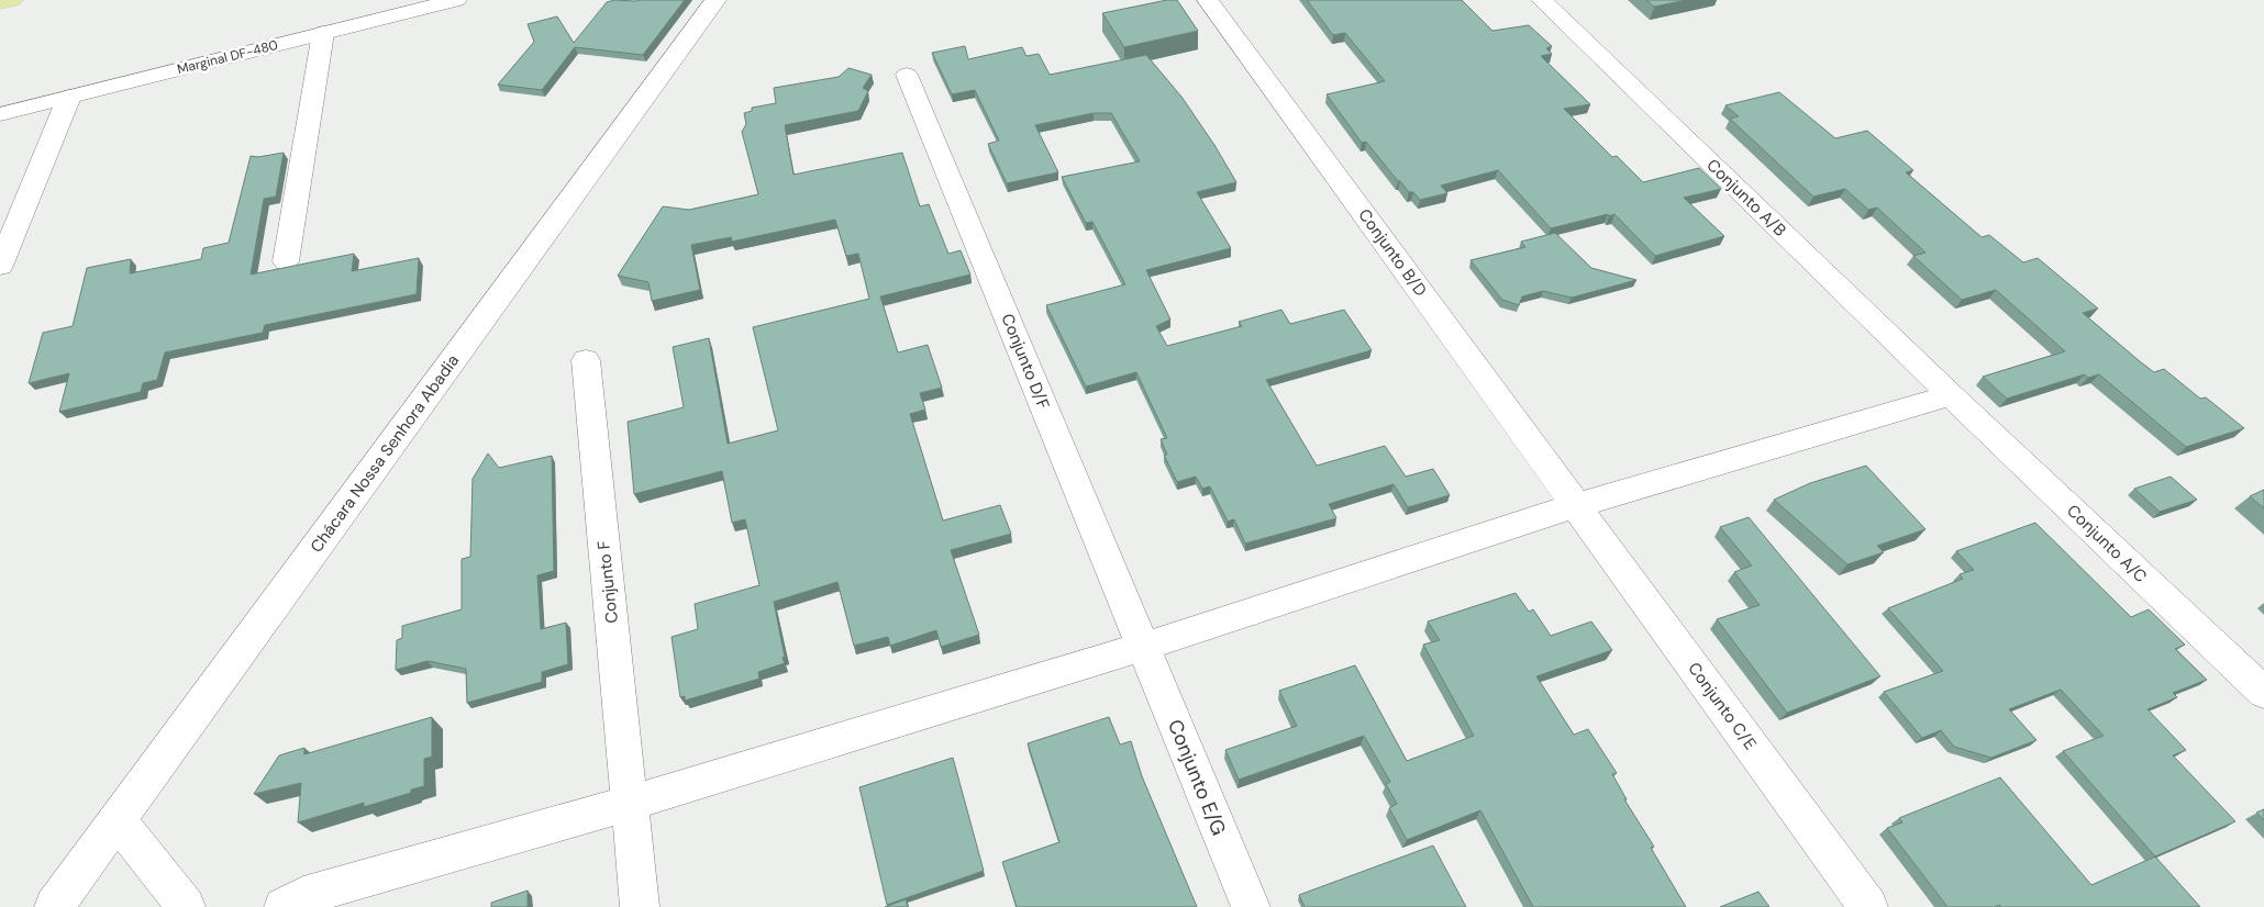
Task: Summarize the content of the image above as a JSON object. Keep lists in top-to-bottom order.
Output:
{
  "streets": {
    "street": [
      "Marginal DF-480",
      "Conjunto A/B",
      "Conjunto B/D",
      "Conjunto D/F",
      "Chácara Nossa Senhora Abadia",
      "Conjunto A/C",
      "Conjunto F",
      "Conjunto C/E",
      "Conjunto E/G"
    ]
  },
  "crossings": [
    ["Conjunto A/B", "Conjunto A/C"],
    ["Conjunto B/D", "Conjunto C/E"],
    ["Conjunto D/F", "Conjunto E/G"]
  ]
}
